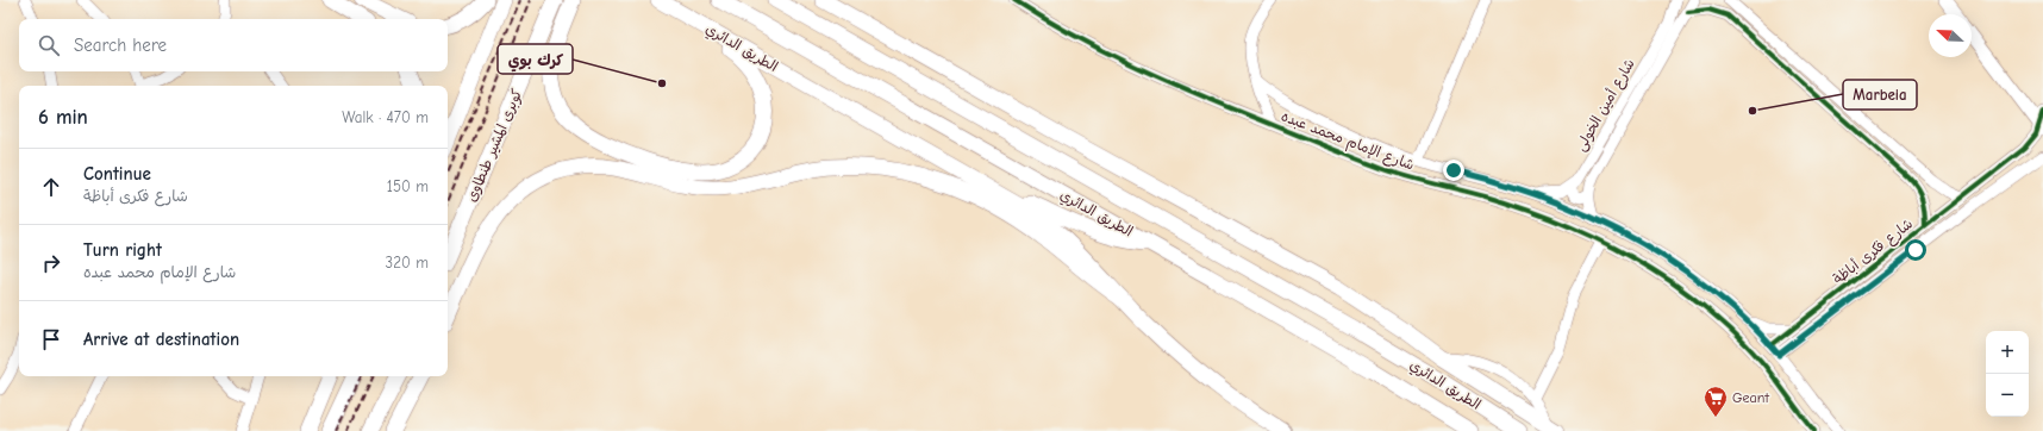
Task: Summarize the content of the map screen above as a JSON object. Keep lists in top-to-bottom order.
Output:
{
  "streets": {
    "highway": ["الطريق الدائري", "كوبرى المشير طنطاوى"],
    "street": ["شارع أمين الخولى", "شارع الإمام محمد عبده", "شارع فكرى أباظة"]
  },
  "crossings": [
    ["شارع الإمام محمد عبده", "شارع فكرى أباظة"]
  ],
  "places": {
    "other": ["كرك بوي", "Marbeia"],
    "supermarket": ["Geant"]
  },
  "north": "top left",
  "page": {
    "search": "Search here",
    "heading": ["6 min", "Walk · 470 m"],
    "list": [
      ["Continue", "شارع فكرى أباظة", "150 m"],
      ["Turn right", "شارع الإمام محمد عبده", "320 m"],
      "Arrive at destination"
    ],
    "map_buttons": ["+", "−"]
  }
}
